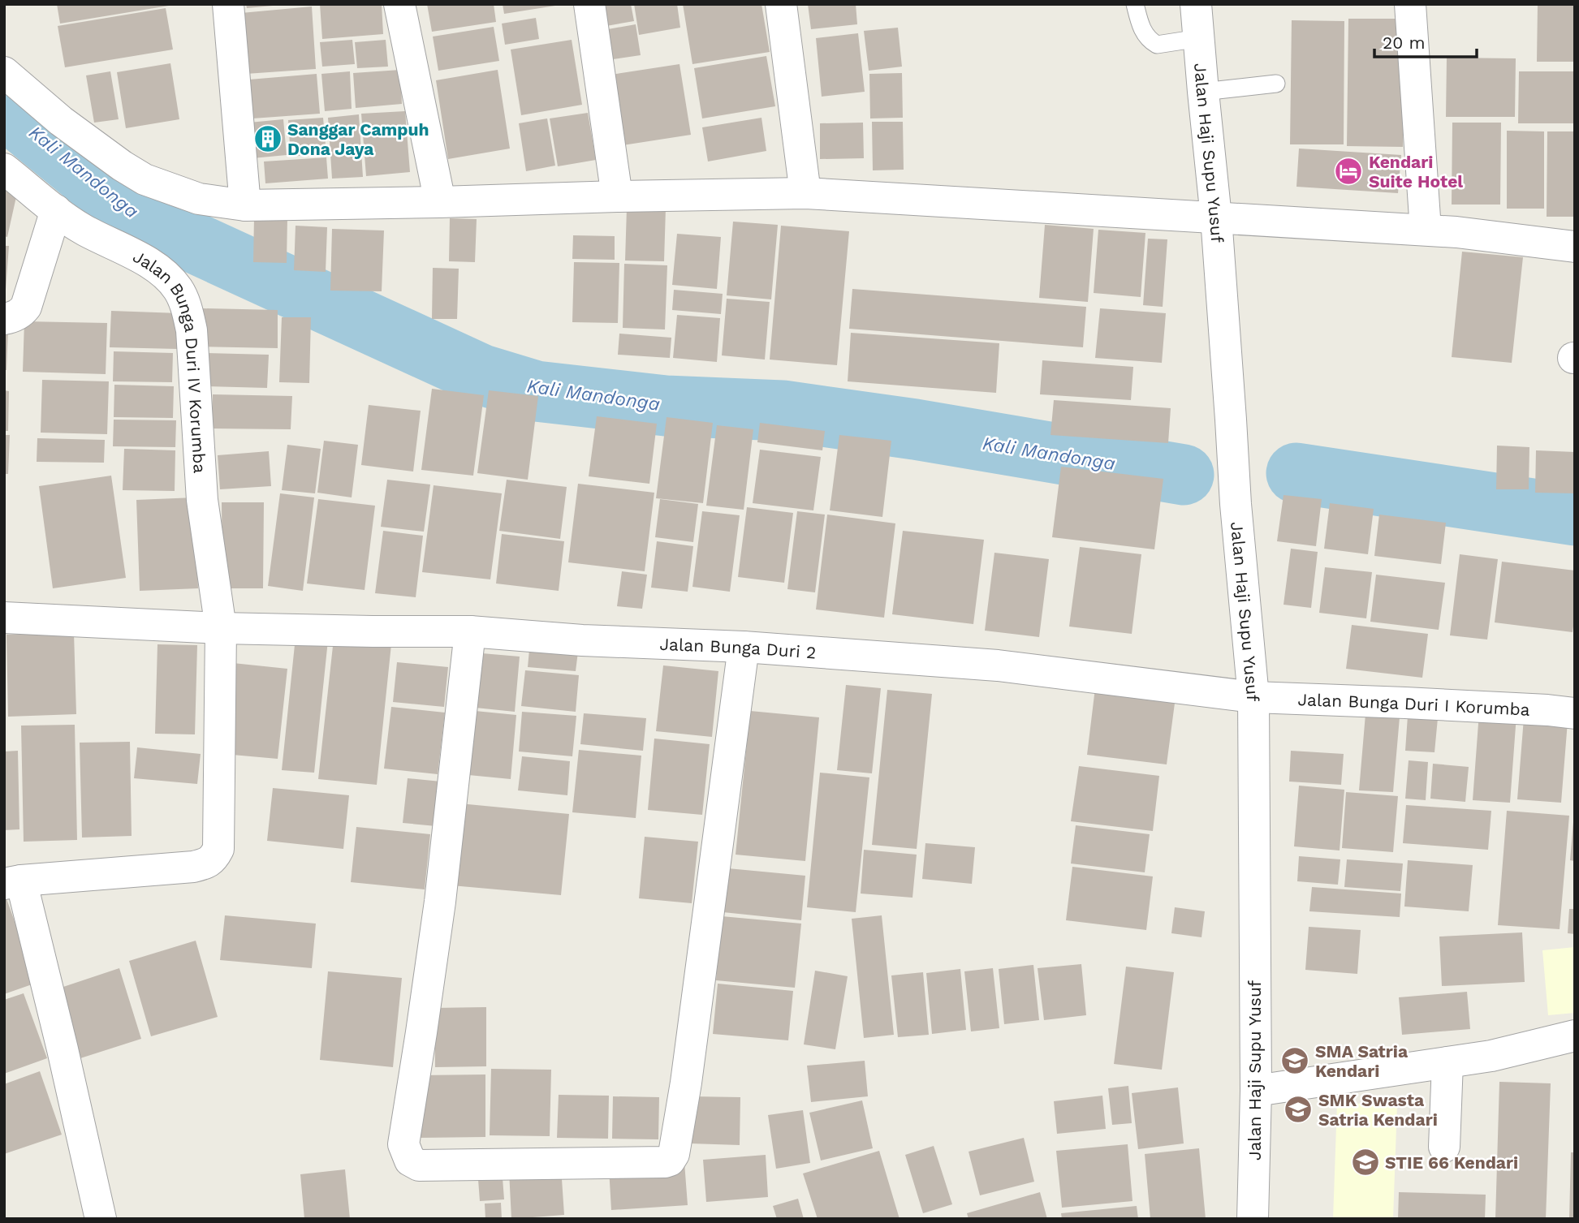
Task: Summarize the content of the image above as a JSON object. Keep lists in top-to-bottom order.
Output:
{
  "streets": {
    "street": [
      "Jalan Haji Supu Yusuf",
      "Jalan Bunga Duri IV Korumba",
      "Jalan Bunga Duri 2",
      "Jalan Bunga Duri I Korumba"
    ]
  },
  "crossings": [
    ["Jalan Haji Supu Yusuf", "Jalan Bunga Duri 2"],
    ["Jalan Haji Supu Yusuf", "Jalan Bunga Duri I Korumba"],
    ["Jalan Bunga Duri IV Korumba", "Jalan Bunga Duri 2"],
    ["Jalan Bunga Duri 2", "Jalan Bunga Duri I Korumba"]
  ],
  "water": ["Kali Mandonga"],
  "places": {
    "building": ["Sanggar Campuh Dona Jaya"],
    "hotel": ["Kendari Suite Hotel"],
    "school or university": ["SMA Satria Kendari", "SMK Swasta Satria Kendari", "STIE 66 Kendari"]
  },
  "scale_bar": "20 m"
}
